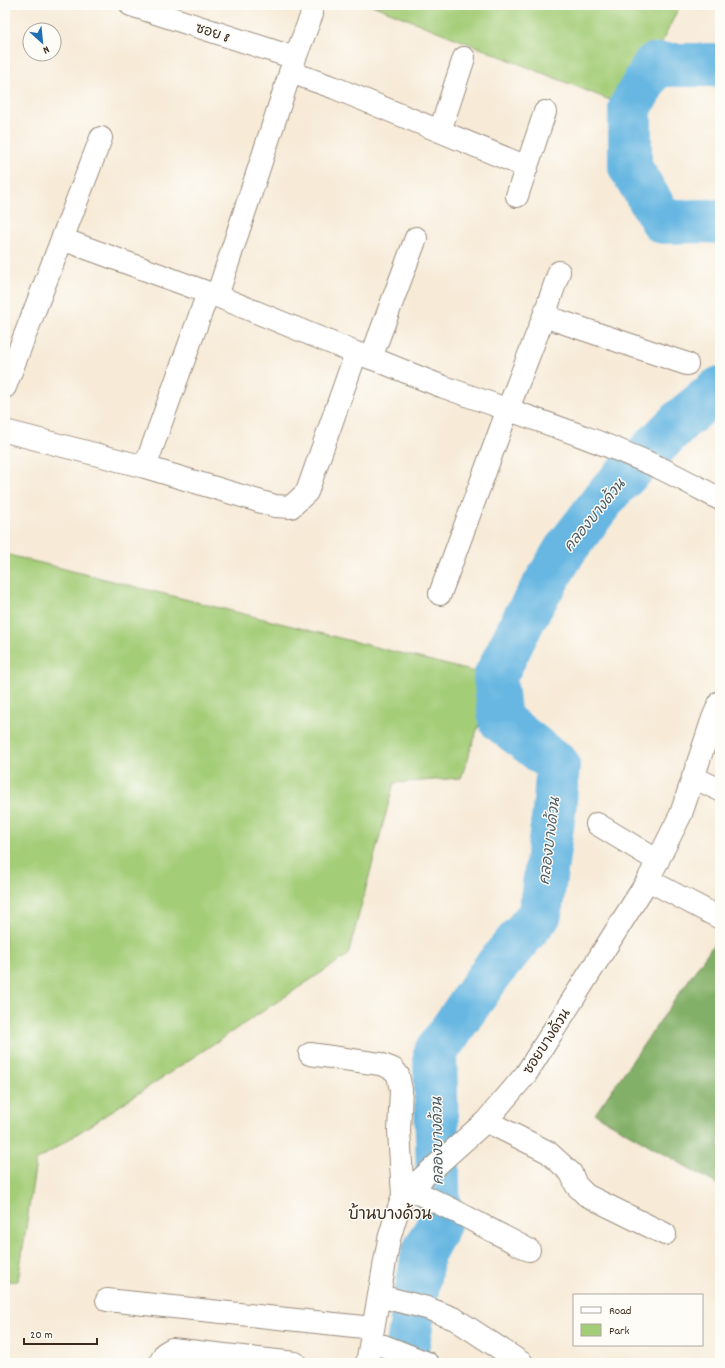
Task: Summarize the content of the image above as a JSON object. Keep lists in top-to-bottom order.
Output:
{
  "streets": {
    "street": ["ซอย 8", "ซอยบางด้วน"]
  },
  "districts": ["บ้านบางด้วน"],
  "water": ["คลองบางด้วน"],
  "legend": ["Road", "Park"],
  "scale_bar": "20 m",
  "north": "bottom right"
}
